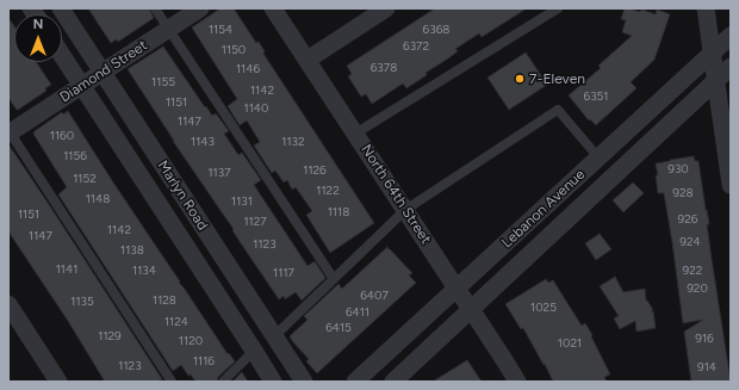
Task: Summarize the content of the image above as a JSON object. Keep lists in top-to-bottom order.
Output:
{
  "streets": {
    "street": [
      "Diamond Street",
      "North 64th Street",
      "Marlyn Road",
      "Lebanon Avenue"
    ]
  },
  "crossings": [
    ["Diamond Street", "Marlyn Road"],
    ["North 64th Street", "Lebanon Avenue"]
  ],
  "places": ["7-Eleven"],
  "house_numbers": [
    "1154",
    "6368",
    "6372",
    "1150",
    "6378",
    "1146",
    "1155",
    "1142",
    "6351",
    "1151",
    "1140",
    "1147",
    "1160",
    "1143",
    "1132",
    "1156",
    "930",
    "1126",
    "1137",
    "1152",
    "1122",
    "928",
    "1148",
    "1131",
    "1118",
    "1151",
    "926",
    "1127",
    "1142",
    "1147",
    "924",
    "1123",
    "1138",
    "1141",
    "1134",
    "922",
    "1117",
    "920",
    "6407",
    "1128",
    "1135",
    "1025",
    "6411",
    "1124",
    "6415",
    "1129",
    "916",
    "1120",
    "1021",
    "1116",
    "1123",
    "914"
  ],
  "north": "top"
}
